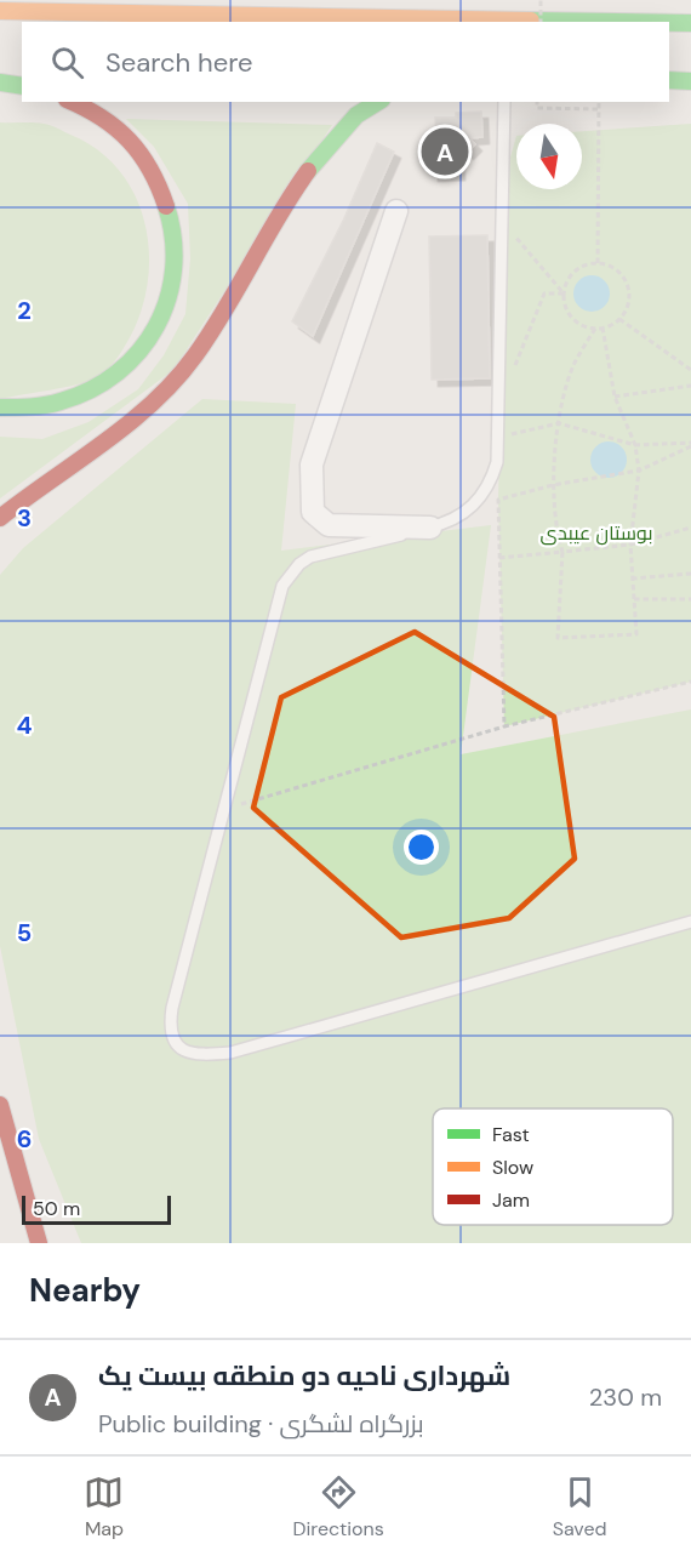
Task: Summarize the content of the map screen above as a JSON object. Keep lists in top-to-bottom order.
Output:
{
  "parks": ["بوستان عیبدی"],
  "legend": ["Fast", "Slow", "Jam"],
  "scale_bar": "50 m",
  "north": "bottom",
  "page": {
    "search": "Search here",
    "pins": "A",
    "scale": "50 m",
    "heading": "Nearby",
    "list": [
      {
        "mark": "A",
        "name": "شهرداری ناحیه دو منطقه بیست یک",
        "note": "Public building · بزرگراه لشگری",
        "value": "230 m"
      }
    ],
    "nav": ["Map", "Directions", "Saved"]
  },
  "grid": {
    "rows": [
      "2",
      "3",
      "4",
      "5",
      "6"
    ]
  }
}
